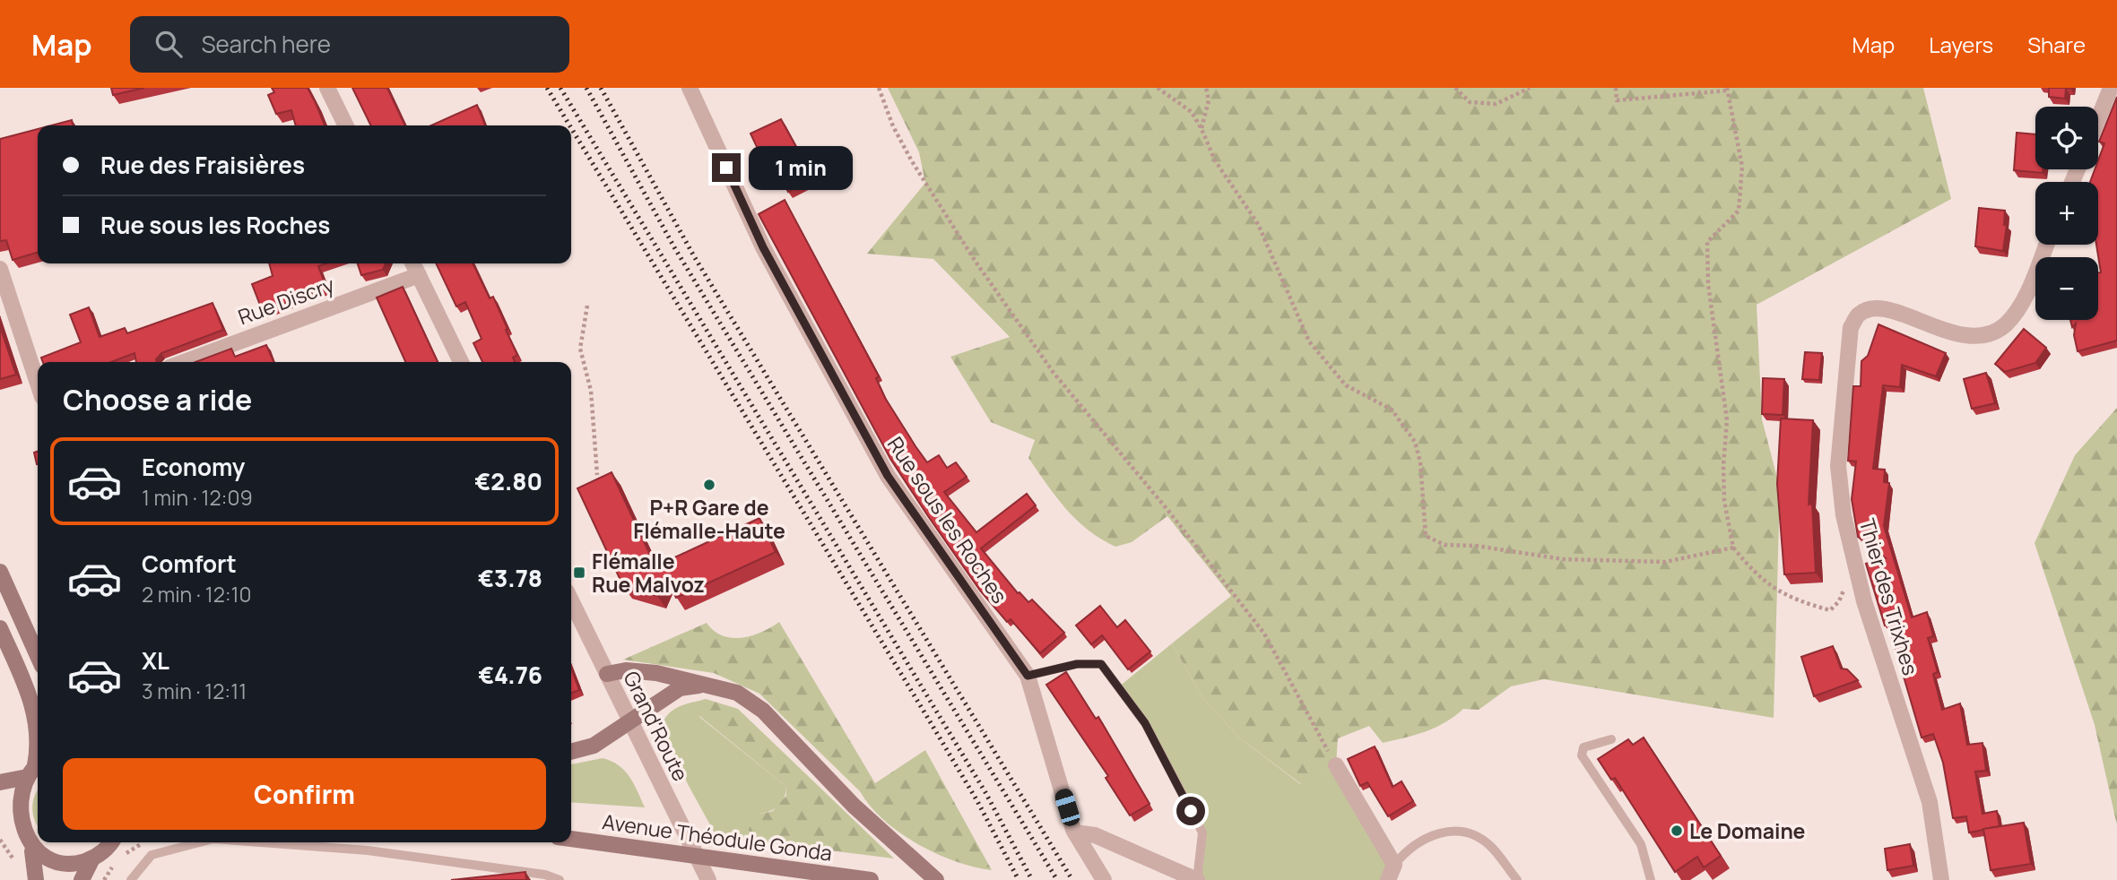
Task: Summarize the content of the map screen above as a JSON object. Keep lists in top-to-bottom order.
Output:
{
  "streets": {
    "main road": ["Avenue Théodule Gonda"],
    "street": [
      "Rue Discry",
      "Rue sous les Roches",
      "Thier des Trixhes",
      "Grand'Route"
    ]
  },
  "places": {
    "other": ["P+R Gare de Flémalle-Haute", "Le Domaine"],
    "transit": ["Flémalle Rue Malvoz"]
  },
  "page": {
    "header": "Map",
    "search": "Search here",
    "nav": ["Map", "Layers", "Share"],
    "map_buttons": ["+", "−"],
    "banner": ["Rue des Fraisières", "Rue sous les Roches"],
    "bubble": "1 min",
    "heading": "Choose a ride",
    "list": [
      {
        "name": "Economy",
        "note": "1 min · 12:09",
        "value": "€2.80"
      },
      {
        "name": "Comfort",
        "note": "2 min · 12:10",
        "value": "€3.78"
      },
      {
        "name": "XL",
        "note": "3 min · 12:11",
        "value": "€4.76"
      }
    ],
    "buttons": "Confirm"
  }
}
